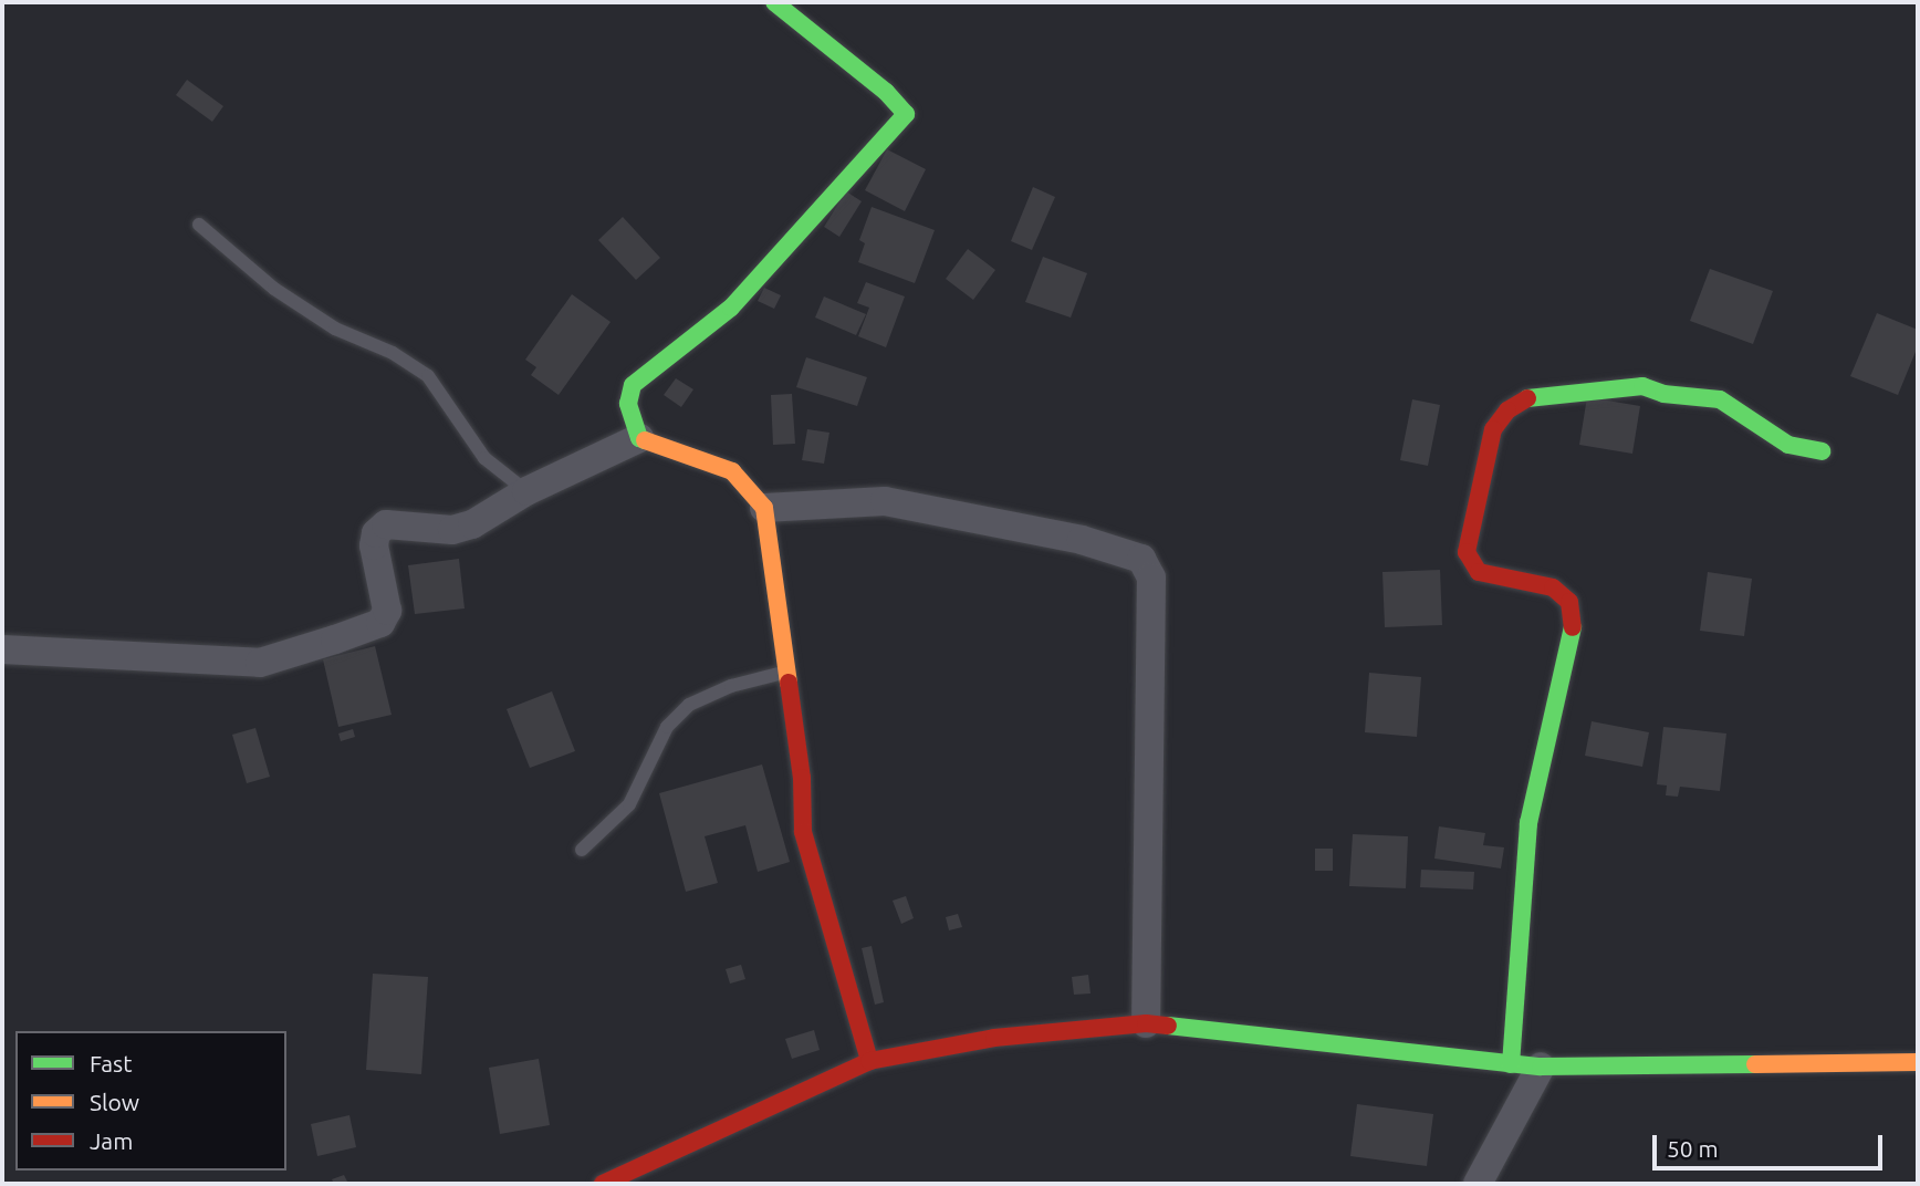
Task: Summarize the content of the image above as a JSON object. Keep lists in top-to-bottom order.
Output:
{
  "legend": ["Fast", "Slow", "Jam"],
  "scale_bar": "50 m"
}
